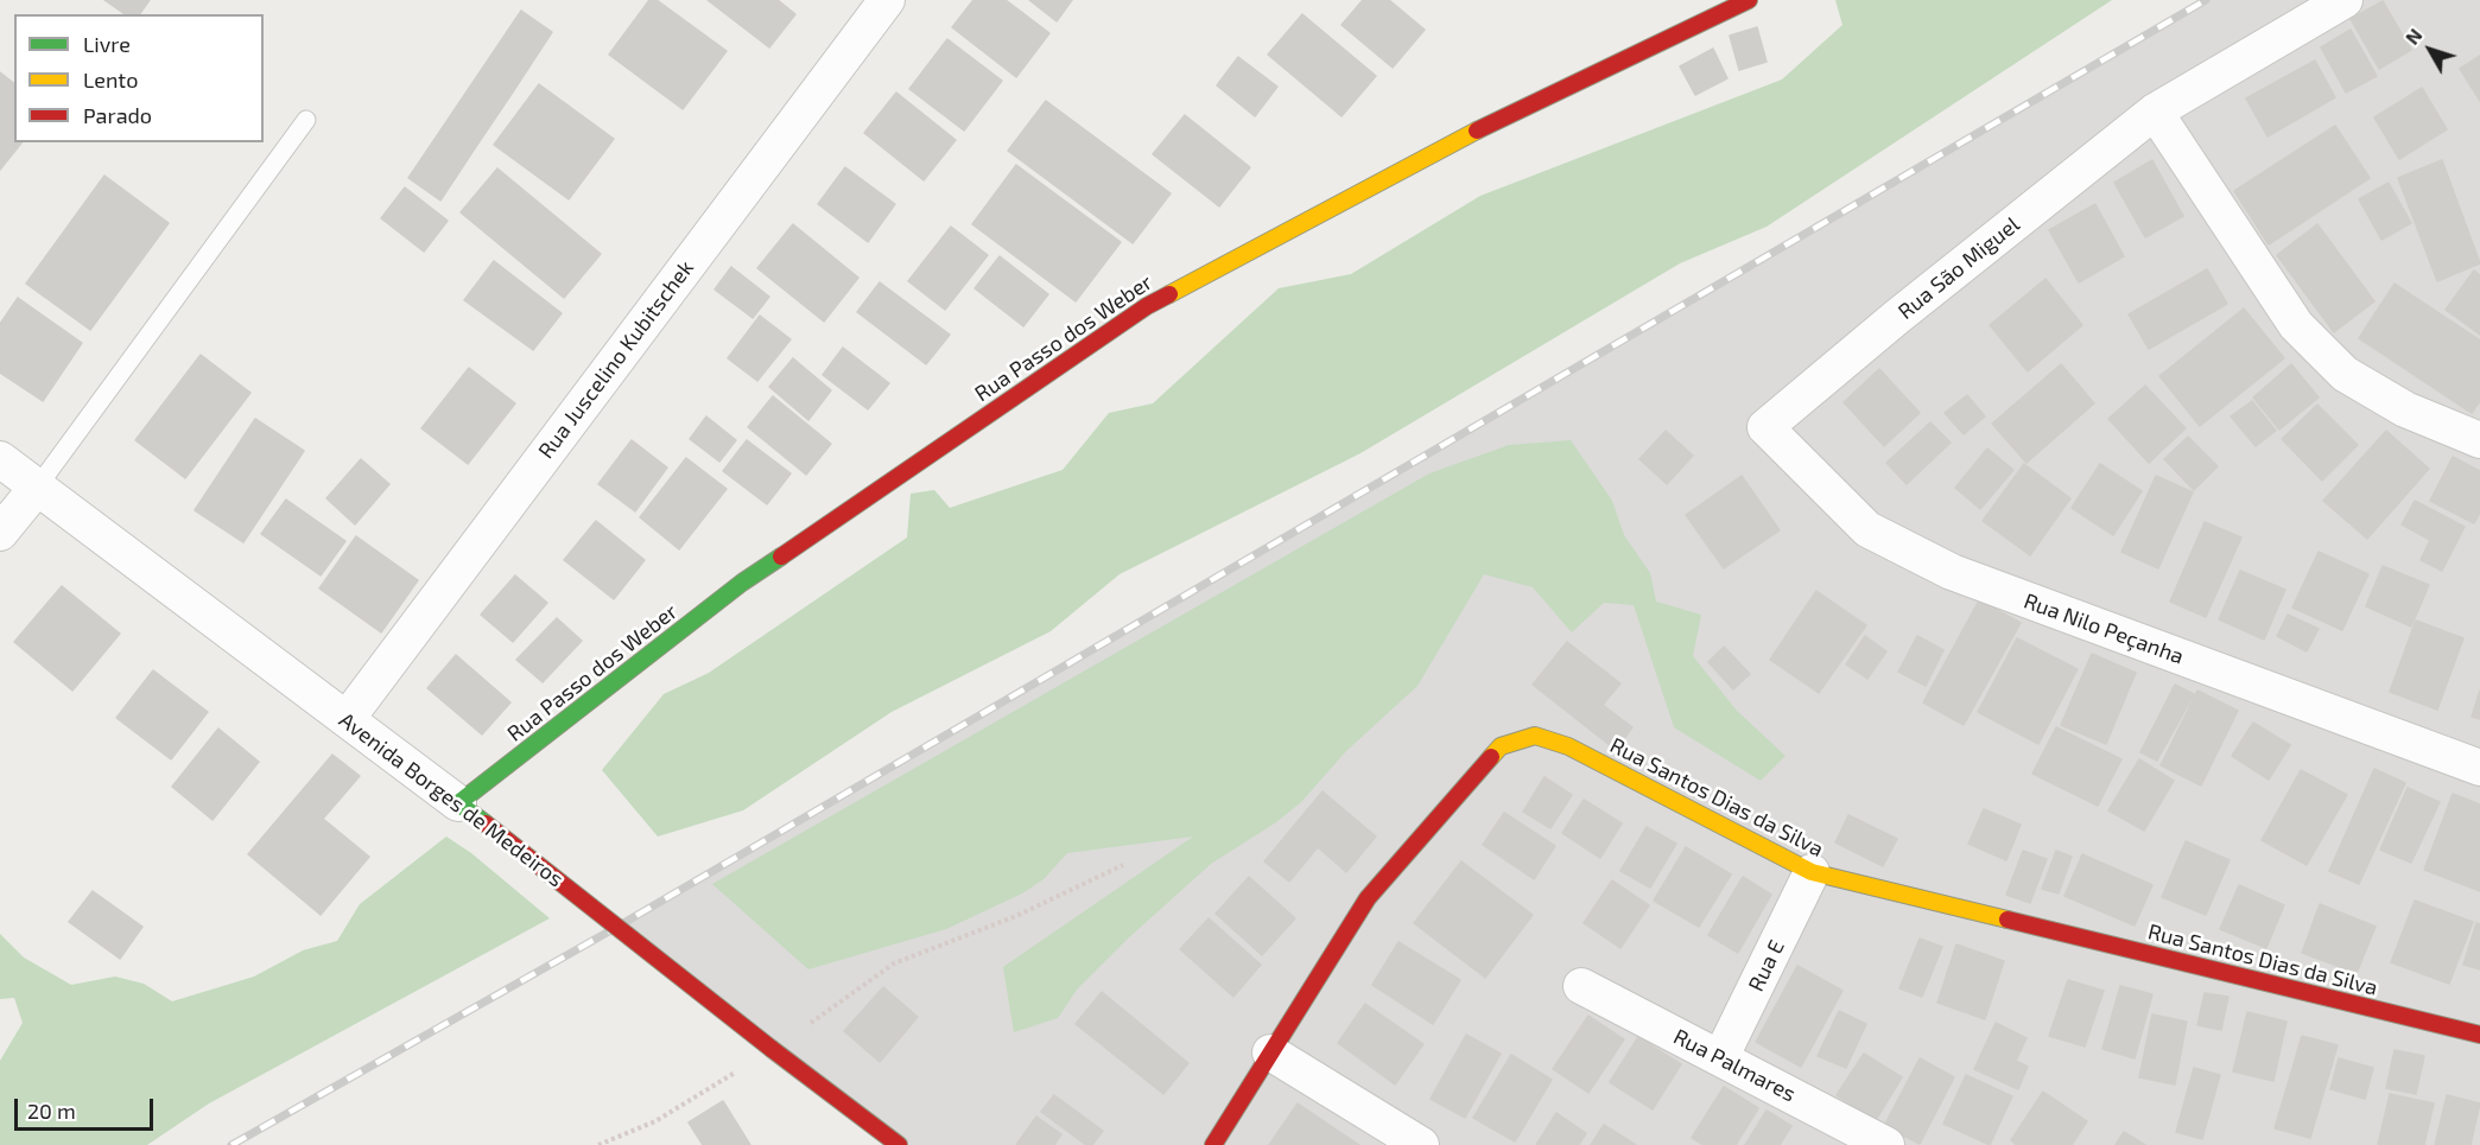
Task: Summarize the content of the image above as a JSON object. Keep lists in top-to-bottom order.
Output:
{
  "streets": {
    "street": [
      "Rua São Miguel",
      "Rua Passo dos Weber",
      "Rua Juscelino Kubitschek",
      "Rua Nilo Peçanha",
      "Rua Santos Dias da Silva",
      "Avenida Borges de Medeiros",
      "Rua E",
      "Rua Palmares"
    ]
  },
  "crossings": [
    ["Rua São Miguel", "Rua Nilo Peçanha"],
    ["Rua Passo dos Weber", "Avenida Borges de Medeiros"],
    ["Rua Juscelino Kubitschek", "Avenida Borges de Medeiros"],
    ["Rua Santos Dias da Silva", "Rua E"],
    ["Rua E", "Rua Palmares"]
  ],
  "legend": ["Livre", "Lento", "Parado"],
  "scale_bar": "20 m",
  "north": "top left"
}
